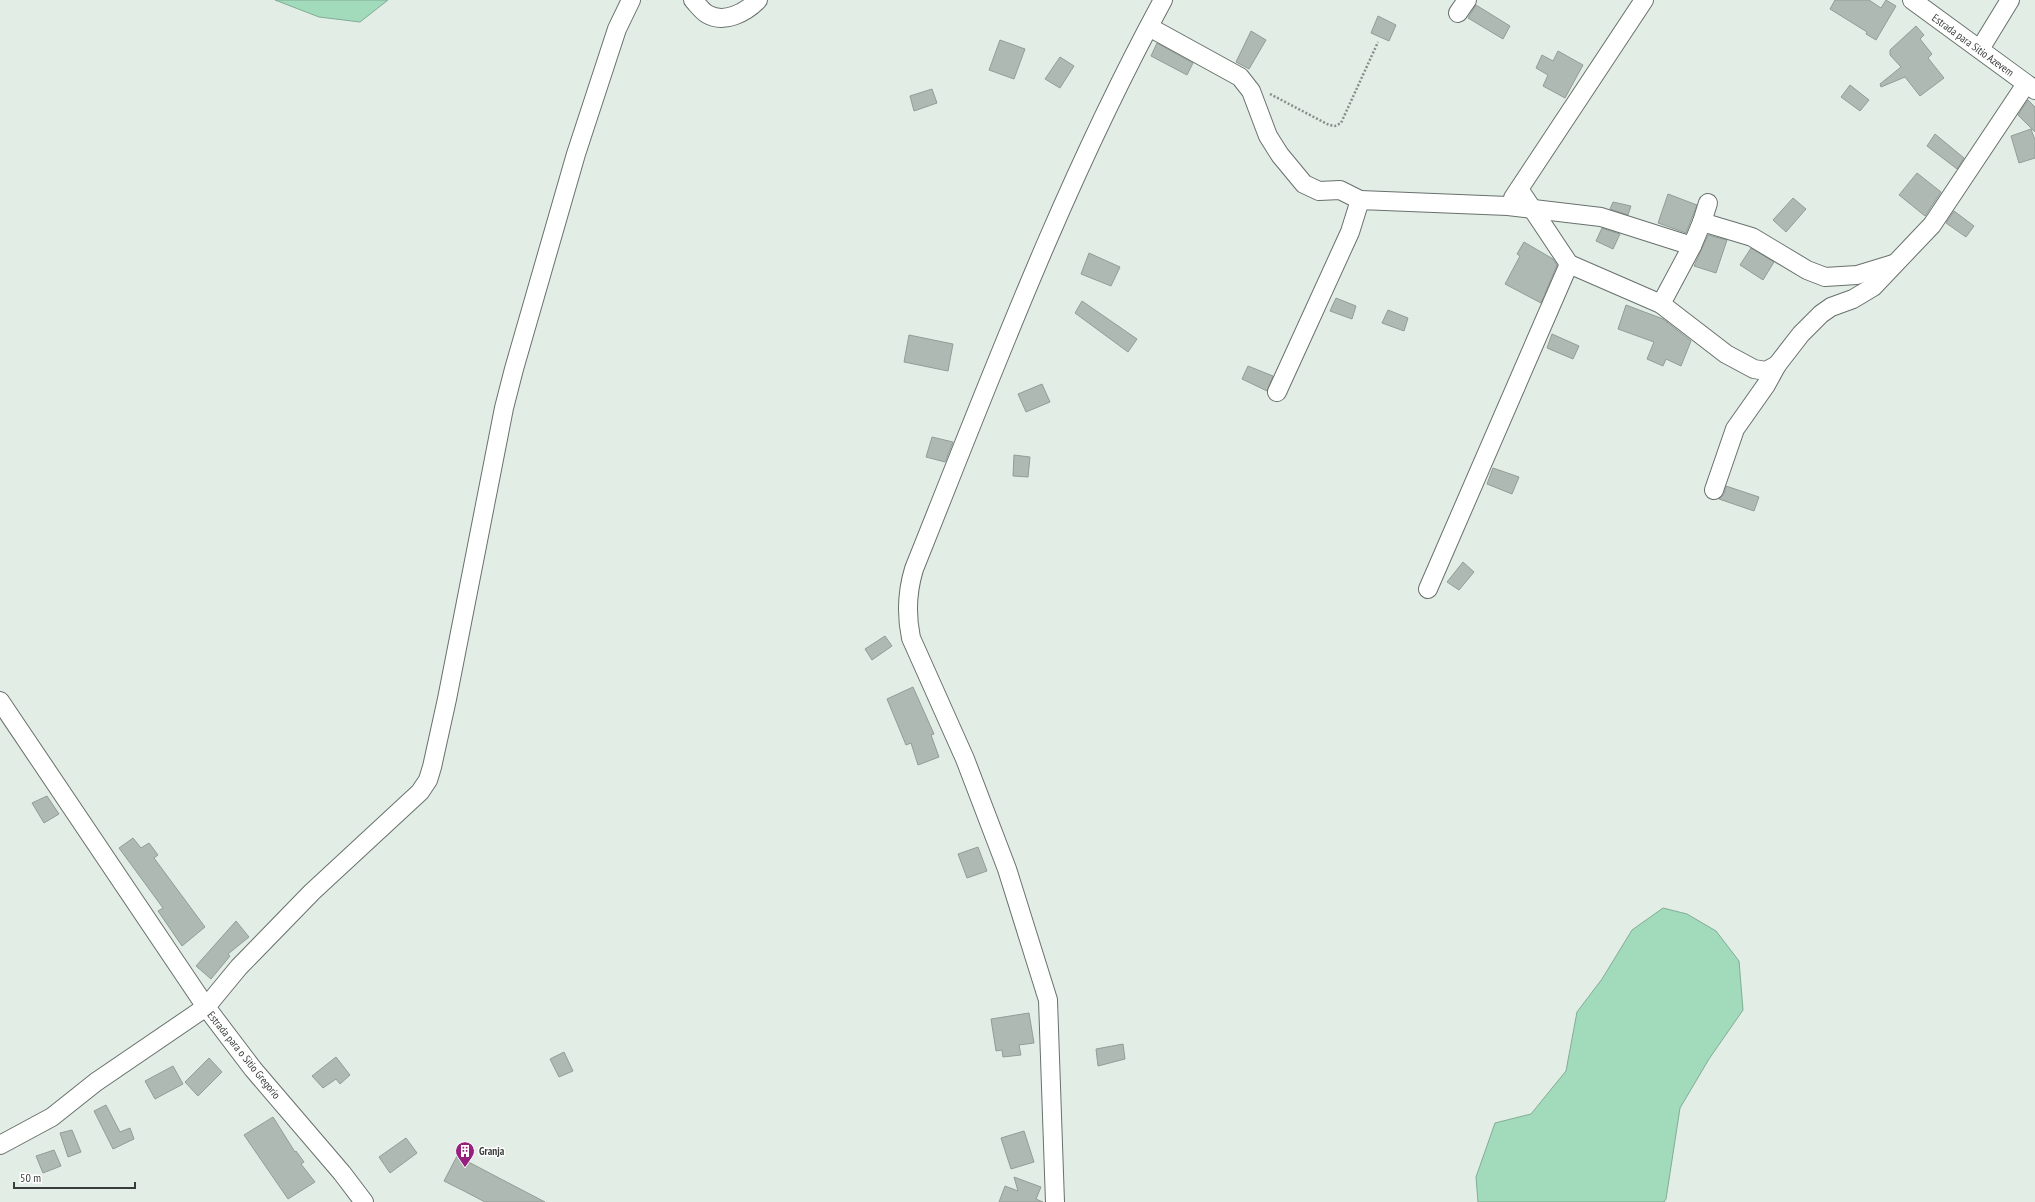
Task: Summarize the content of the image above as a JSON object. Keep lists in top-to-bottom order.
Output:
{
  "streets": {
    "street": ["Estrada para Sitio Azevem", "Estrada para o Sitio Gregorio"]
  },
  "places": {
    "building": ["Granja"]
  },
  "scale_bar": "50 m"
}
